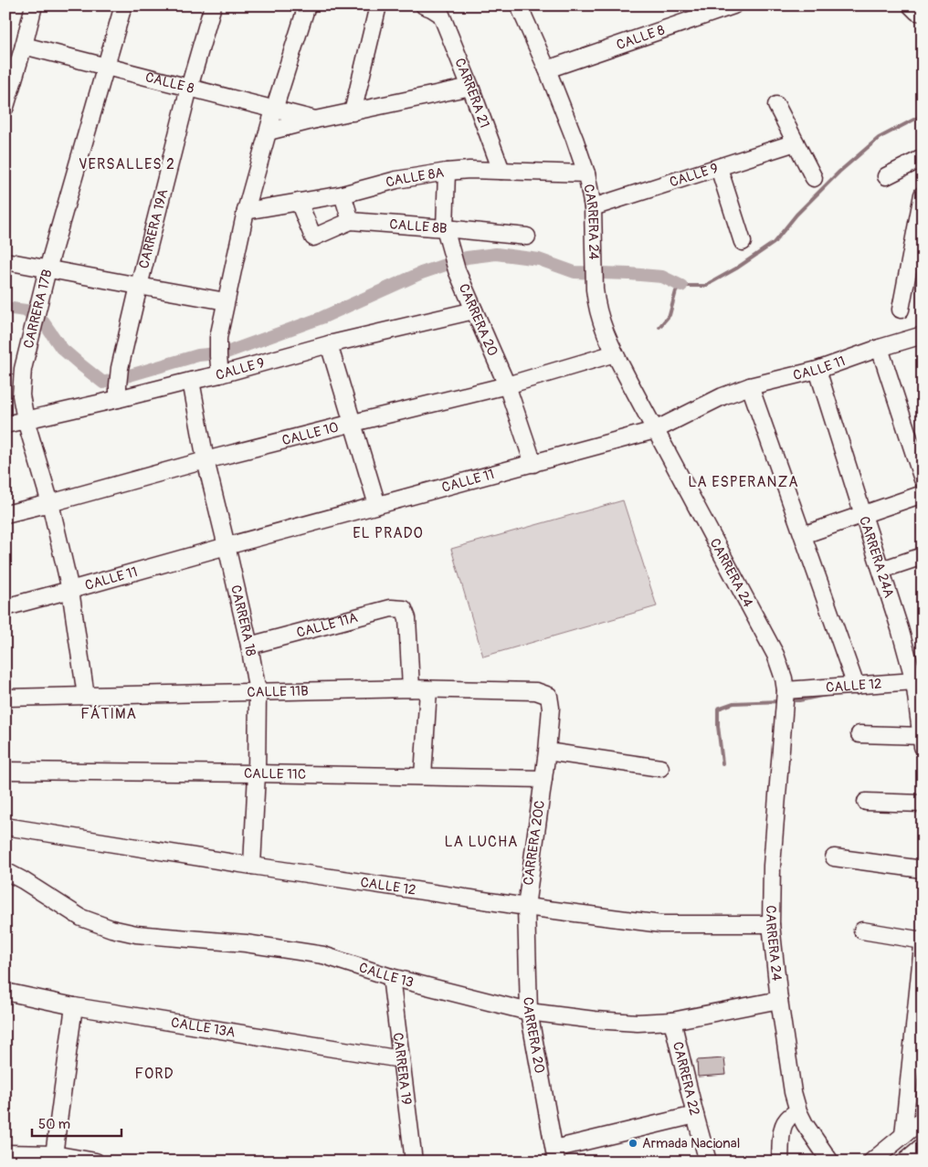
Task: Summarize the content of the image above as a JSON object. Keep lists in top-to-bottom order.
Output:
{
  "streets": {
    "street": [
      "CALLE 8",
      "CARRERA 21",
      "CALLE 9",
      "CALLE 8A",
      "CARRERA 24",
      "CALLE 8B",
      "CARRERA 19A",
      "CARRERA 17B",
      "CARRERA 20",
      "CALLE 11",
      "CALLE 10",
      "CARRERA 24A",
      "CARRERA 18",
      "CALLE 11A",
      "CALLE 12",
      "CALLE 11B",
      "CALLE 11C",
      "CARRERA 20C",
      "CALLE 13",
      "CALLE 13A",
      "CARRERA 19",
      "CARRERA 22"
    ]
  },
  "crossings": [
    ["CALLE 8", "CARRERA 21"],
    ["CALLE 8", "CARRERA 24"],
    ["CALLE 8", "CARRERA 19A"],
    ["CALLE 8", "CARRERA 17B"],
    ["CARRERA 21", "CALLE 8A"],
    ["CALLE 9", "CARRERA 24"],
    ["CALLE 9", "CARRERA 19A"],
    ["CALLE 9", "CARRERA 17B"],
    ["CALLE 9", "CARRERA 20"],
    ["CALLE 9", "CARRERA 18"],
    ["CALLE 8A", "CARRERA 24"],
    ["CALLE 8A", "CALLE 8B"],
    ["CALLE 8A", "CARRERA 20"],
    ["CARRERA 24", "CALLE 11"],
    ["CARRERA 24", "CALLE 10"],
    ["CARRERA 24", "CALLE 12"],
    ["CARRERA 24", "CALLE 13"],
    ["CALLE 8B", "CARRERA 20"],
    ["CARRERA 17B", "CALLE 11"],
    ["CARRERA 17B", "CALLE 10"],
    ["CARRERA 17B", "CALLE 11B"],
    ["CARRERA 20", "CALLE 11"],
    ["CARRERA 20", "CALLE 10"],
    ["CARRERA 20", "CALLE 12"],
    ["CARRERA 20", "CARRERA 20C"],
    ["CARRERA 20", "CALLE 13"],
    ["CALLE 11", "CARRERA 24A"],
    ["CALLE 11", "CARRERA 18"],
    ["CALLE 10", "CARRERA 18"],
    ["CARRERA 24A", "CALLE 12"],
    ["CARRERA 18", "CALLE 11A"],
    ["CARRERA 18", "CALLE 12"],
    ["CARRERA 18", "CALLE 11B"],
    ["CARRERA 18", "CALLE 11C"],
    ["CALLE 11A", "CALLE 11B"],
    ["CALLE 12", "CARRERA 20C"],
    ["CALLE 11B", "CARRERA 20C"],
    ["CALLE 11C", "CARRERA 20C"],
    ["CALLE 13", "CARRERA 19"],
    ["CALLE 13", "CARRERA 22"],
    ["CALLE 13A", "CARRERA 19"]
  ],
  "districts": [
    "VERSALLES 2",
    "LA ESPERANZA",
    "EL PRADO",
    "FÁTIMA",
    "LA LUCHA",
    "FORD"
  ],
  "places": ["Armada Nacional"],
  "scale_bar": "50 m"
}
